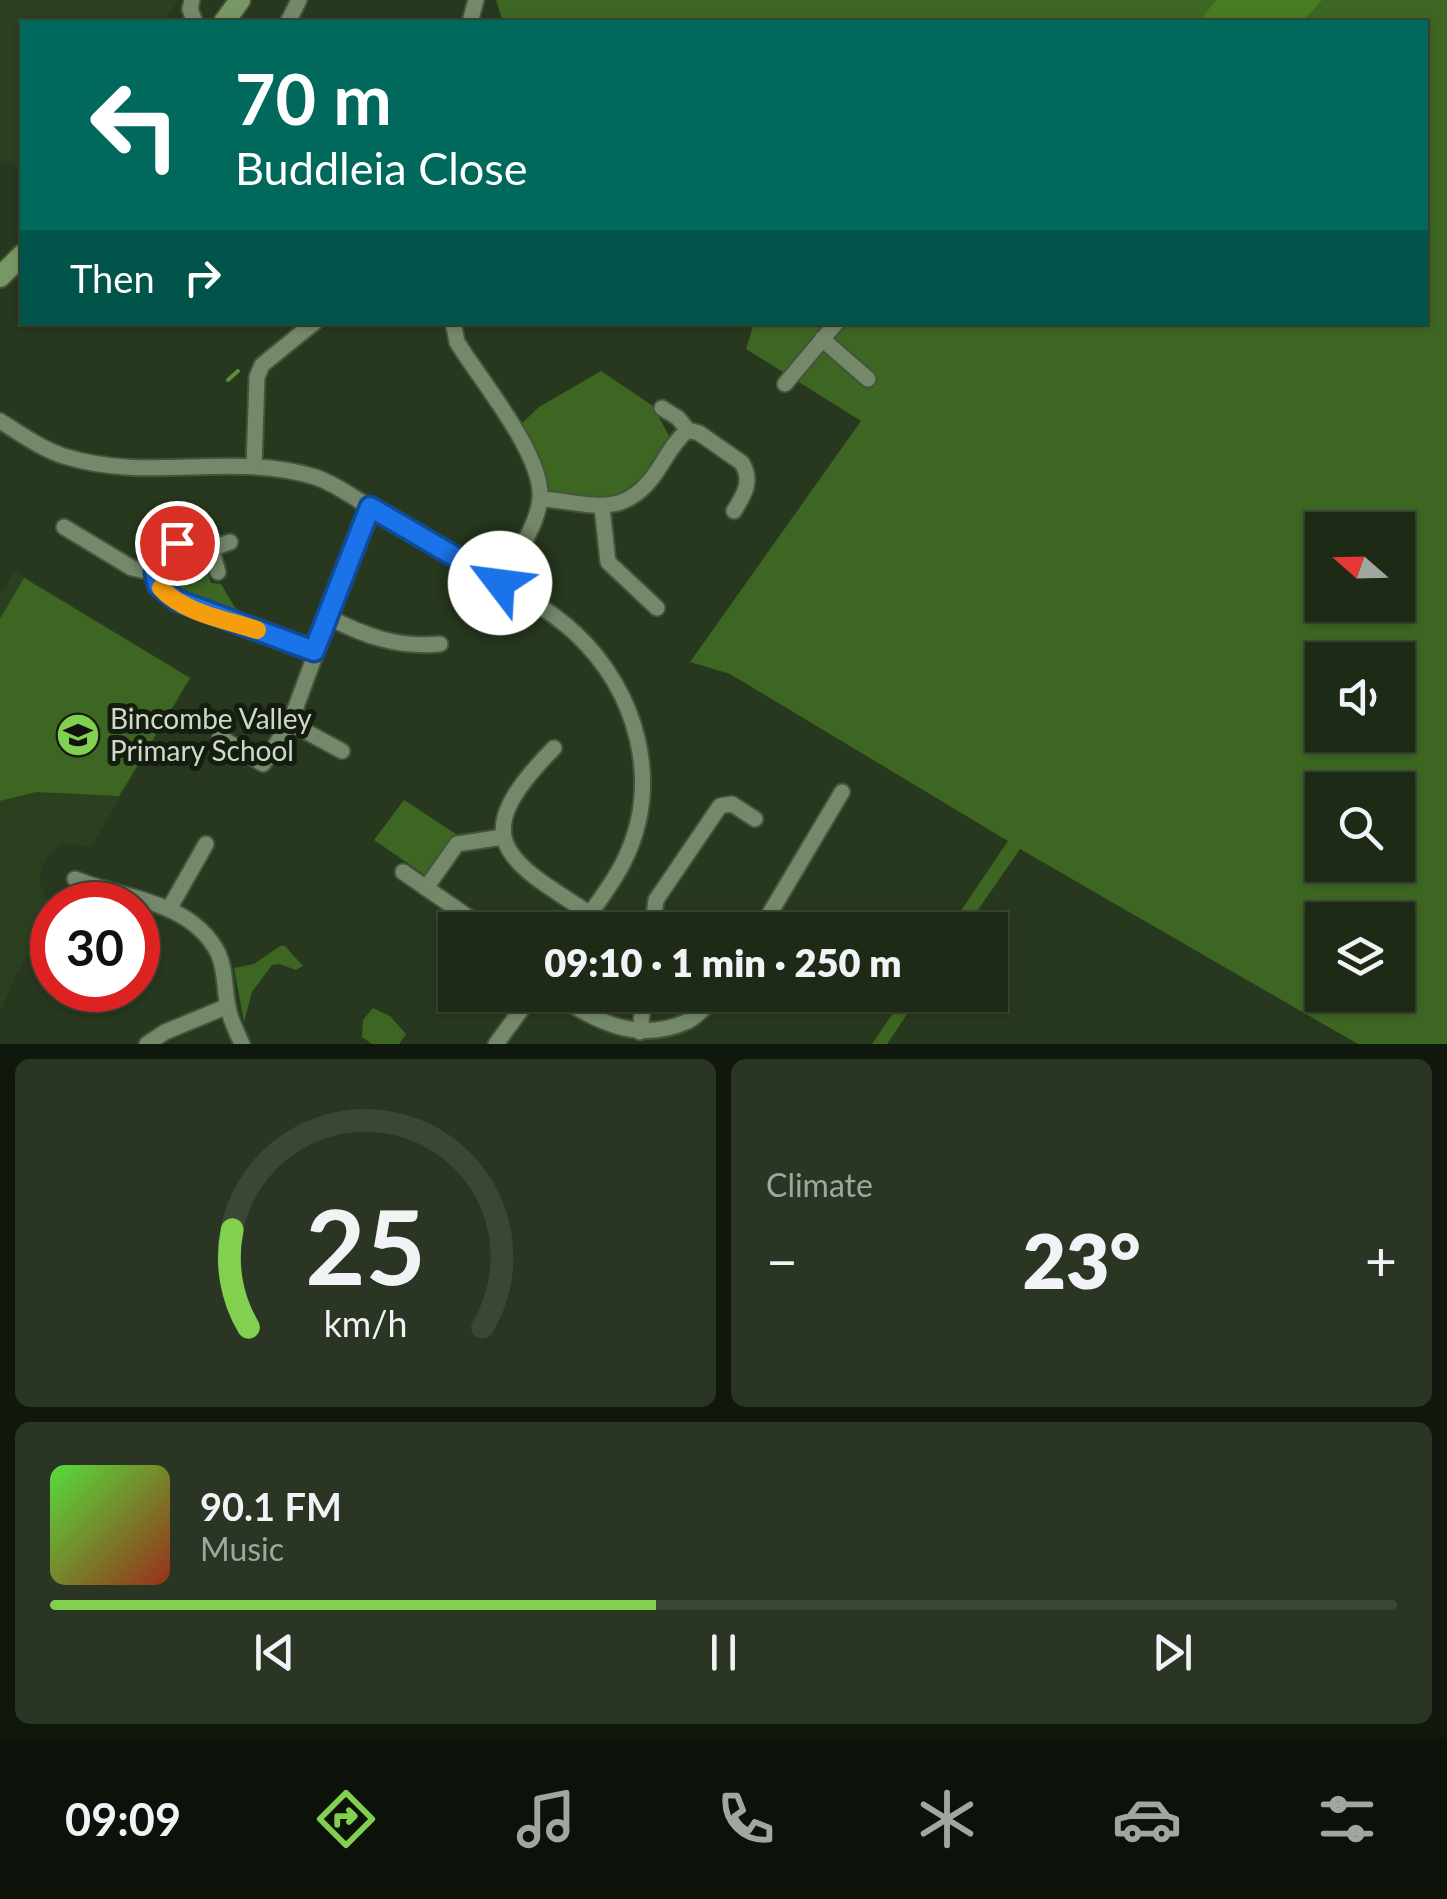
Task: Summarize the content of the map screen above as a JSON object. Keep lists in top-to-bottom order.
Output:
{
  "places": {
    "school or university": ["Bincombe Valley Primary School"]
  },
  "north": "left",
  "page": {
    "turn": ["70 m", "Buddleia Close"],
    "then": "Then",
    "limit": "30",
    "trip": "09:10 · 1 min · 250 m",
    "tile": "Climate",
    "heat": ["−", "23°", "+"],
    "song": ["90.1 FM", "Music"],
    "tabs": "09:09",
    "gauge": ["25", "km/h"]
  }
}
